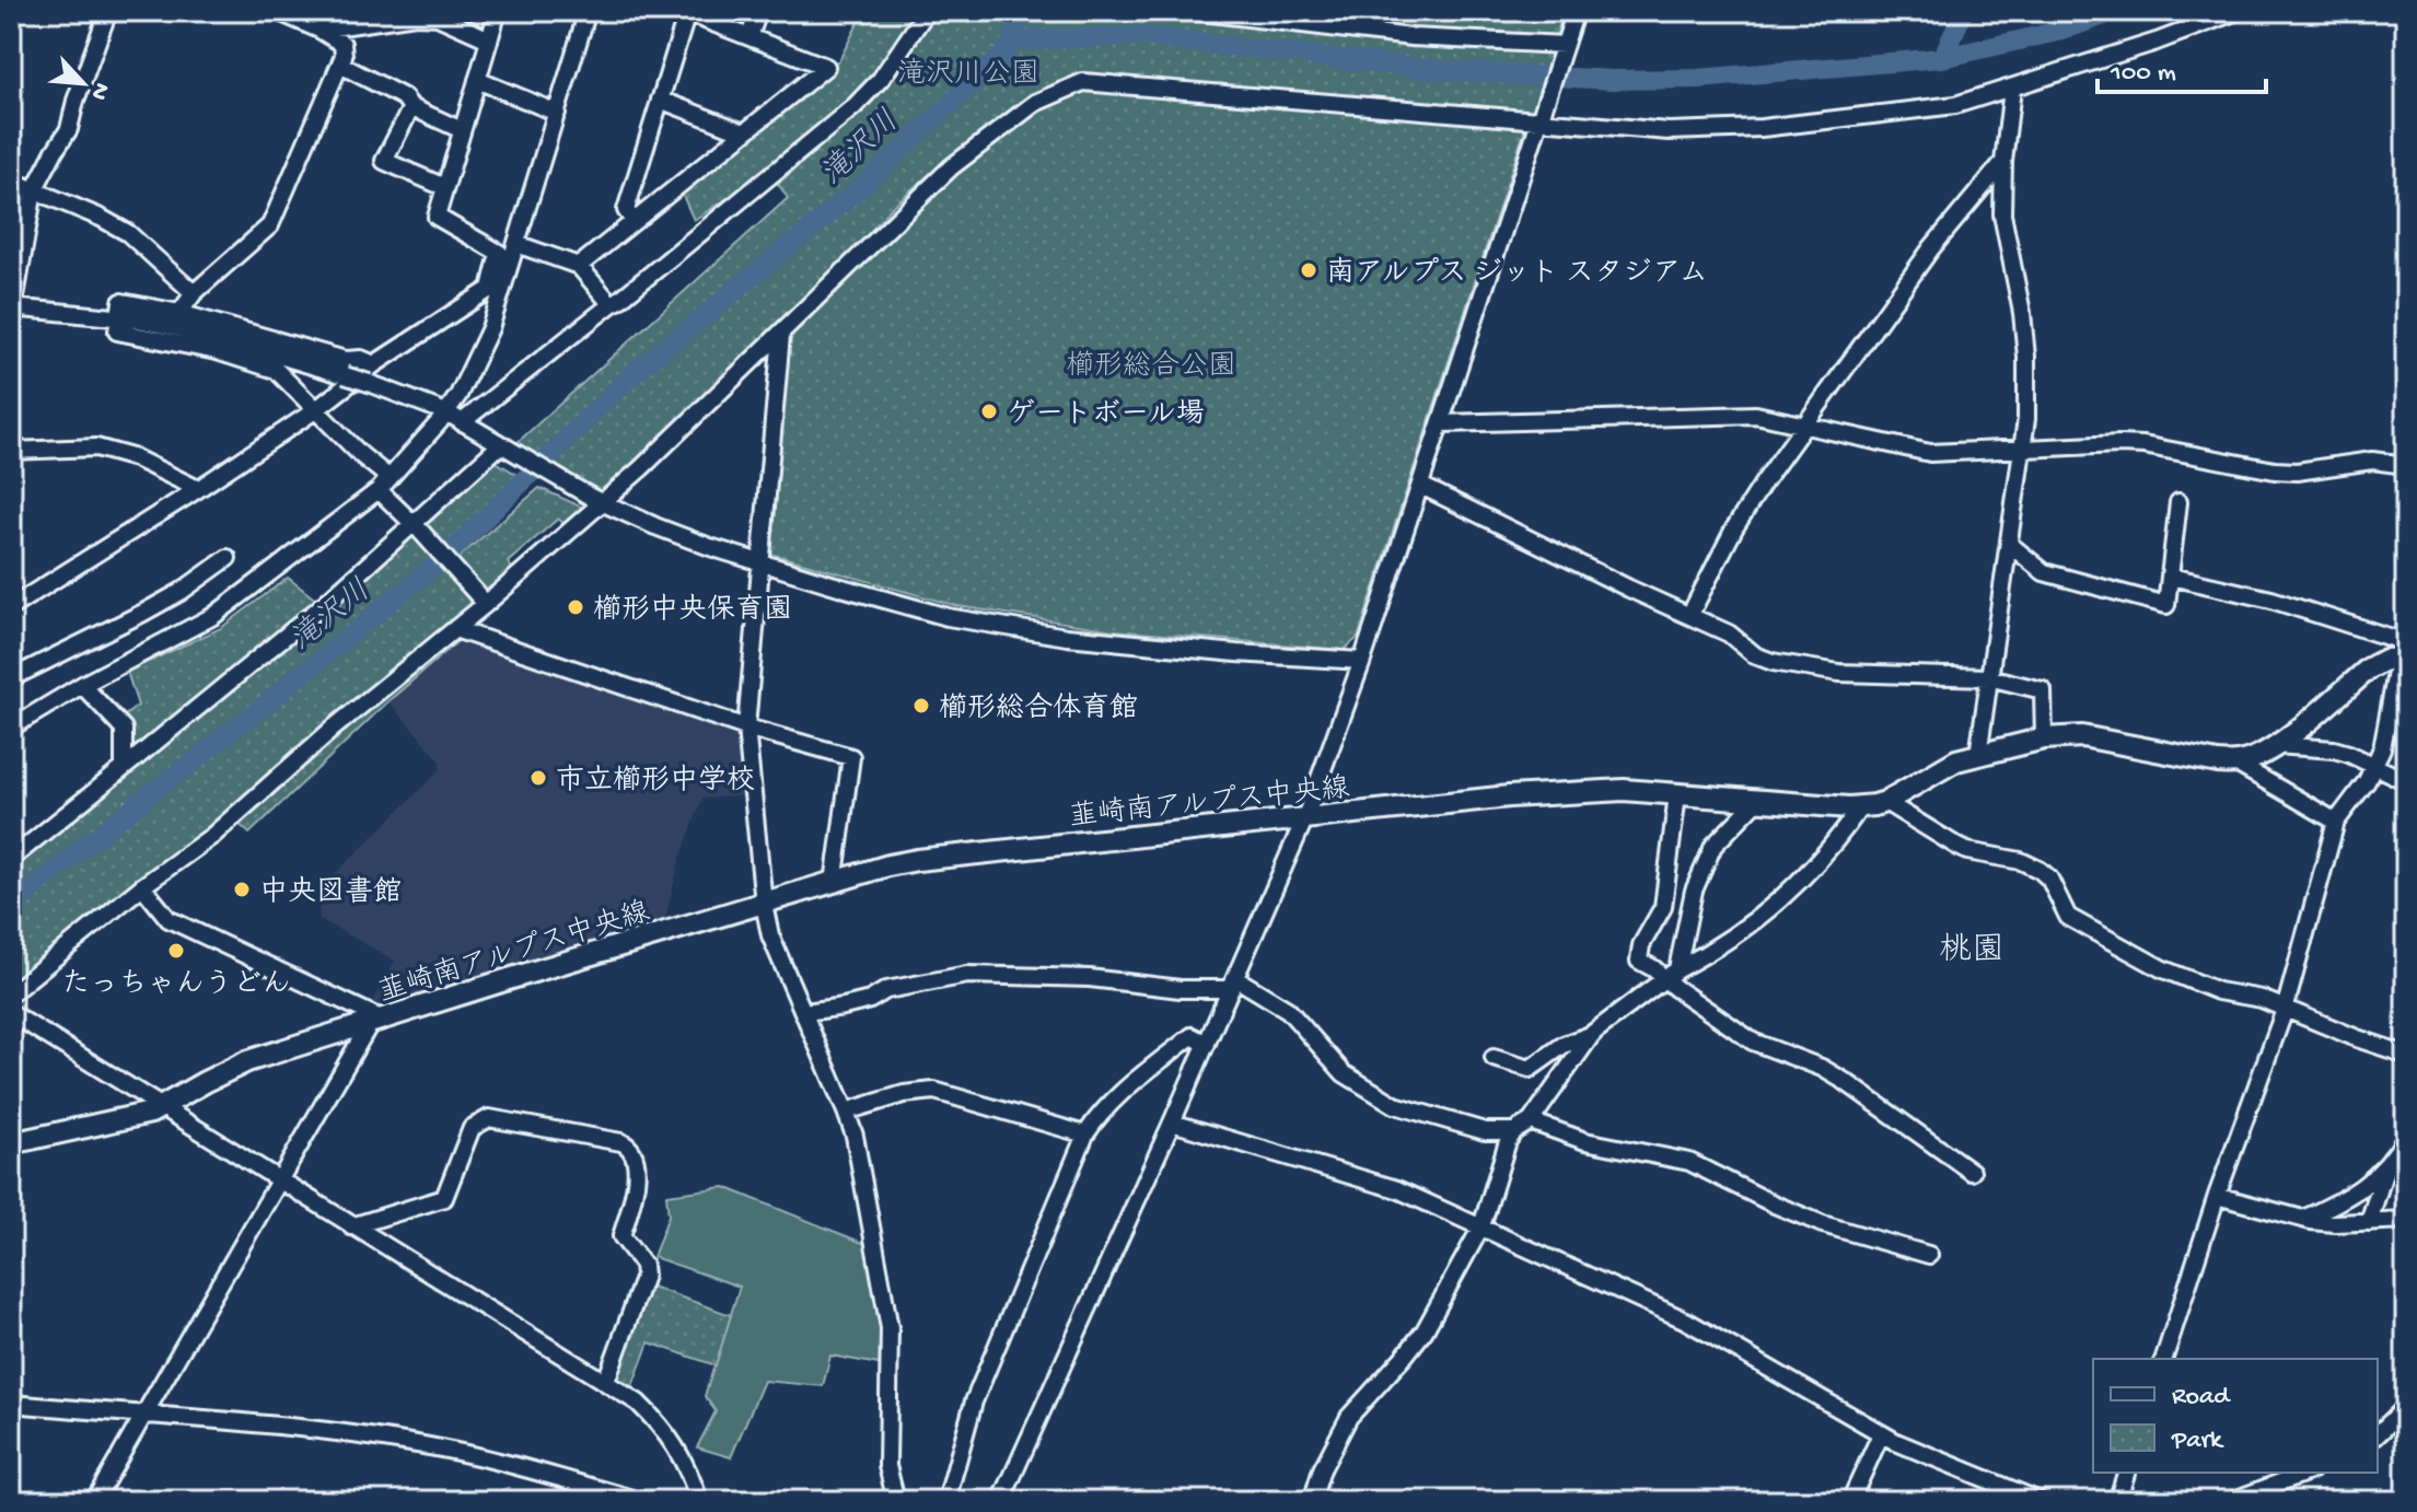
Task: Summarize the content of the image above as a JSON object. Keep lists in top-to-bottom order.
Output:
{
  "streets": {
    "main road": ["韮崎南アルプス中央線"]
  },
  "districts": ["桃園"],
  "water": ["滝沢川"],
  "parks": ["滝沢川公園", "櫛形総合公園"],
  "places": [
    "南アルプス ジット スタジアム",
    "ゲートボール場",
    "櫛形中央保育園",
    "櫛形総合体育館",
    "市立櫛形中学校",
    "中央図書館",
    "たっちゃんうどん"
  ],
  "legend": ["Road", "Park"],
  "scale_bar": "100 m",
  "north": "bottom right"
}
